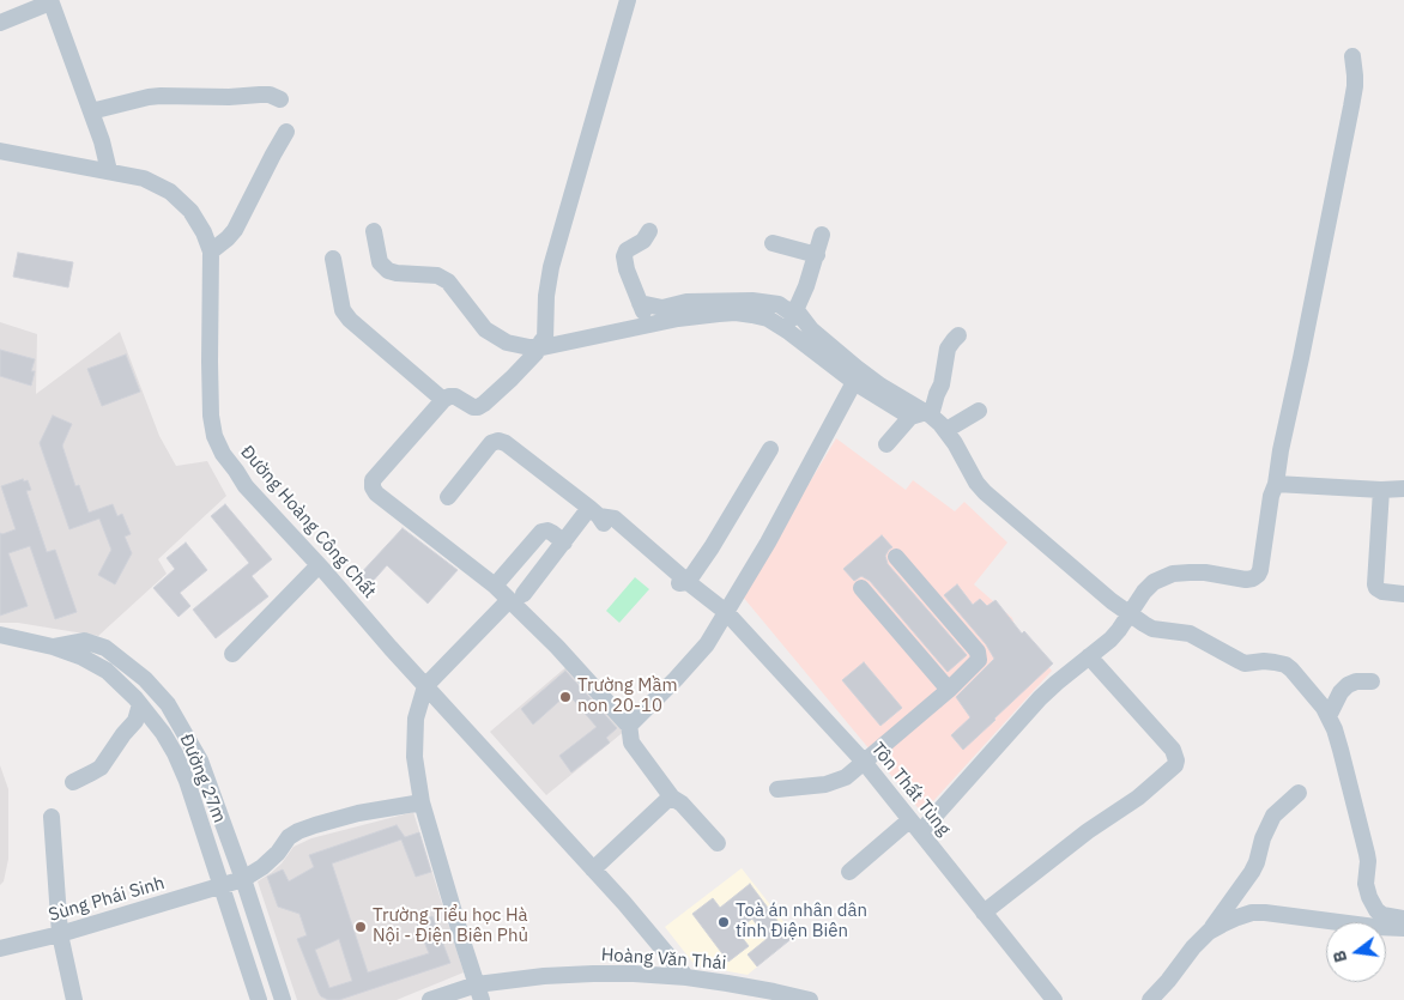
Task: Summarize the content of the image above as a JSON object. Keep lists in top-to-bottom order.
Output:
{
  "streets": {
    "street": [
      "Đường Hoàng Công Chất",
      "Đường 27m",
      "Tôn Thất Tùng",
      "Sùng Phái Sinh",
      "Hoàng Văn Thái"
    ]
  },
  "crossings": [
    ["Đường Hoàng Công Chất", "Hoàng Văn Thái"],
    ["Đường 27m", "Sùng Phái Sinh"]
  ],
  "places": ["Trường Mầm non 20-10", "Toà án nhân dân tỉnh Điện Biên", "Trường Tiểu học Hà Nội - Điện Biên Phủ"],
  "north": "left"
}
